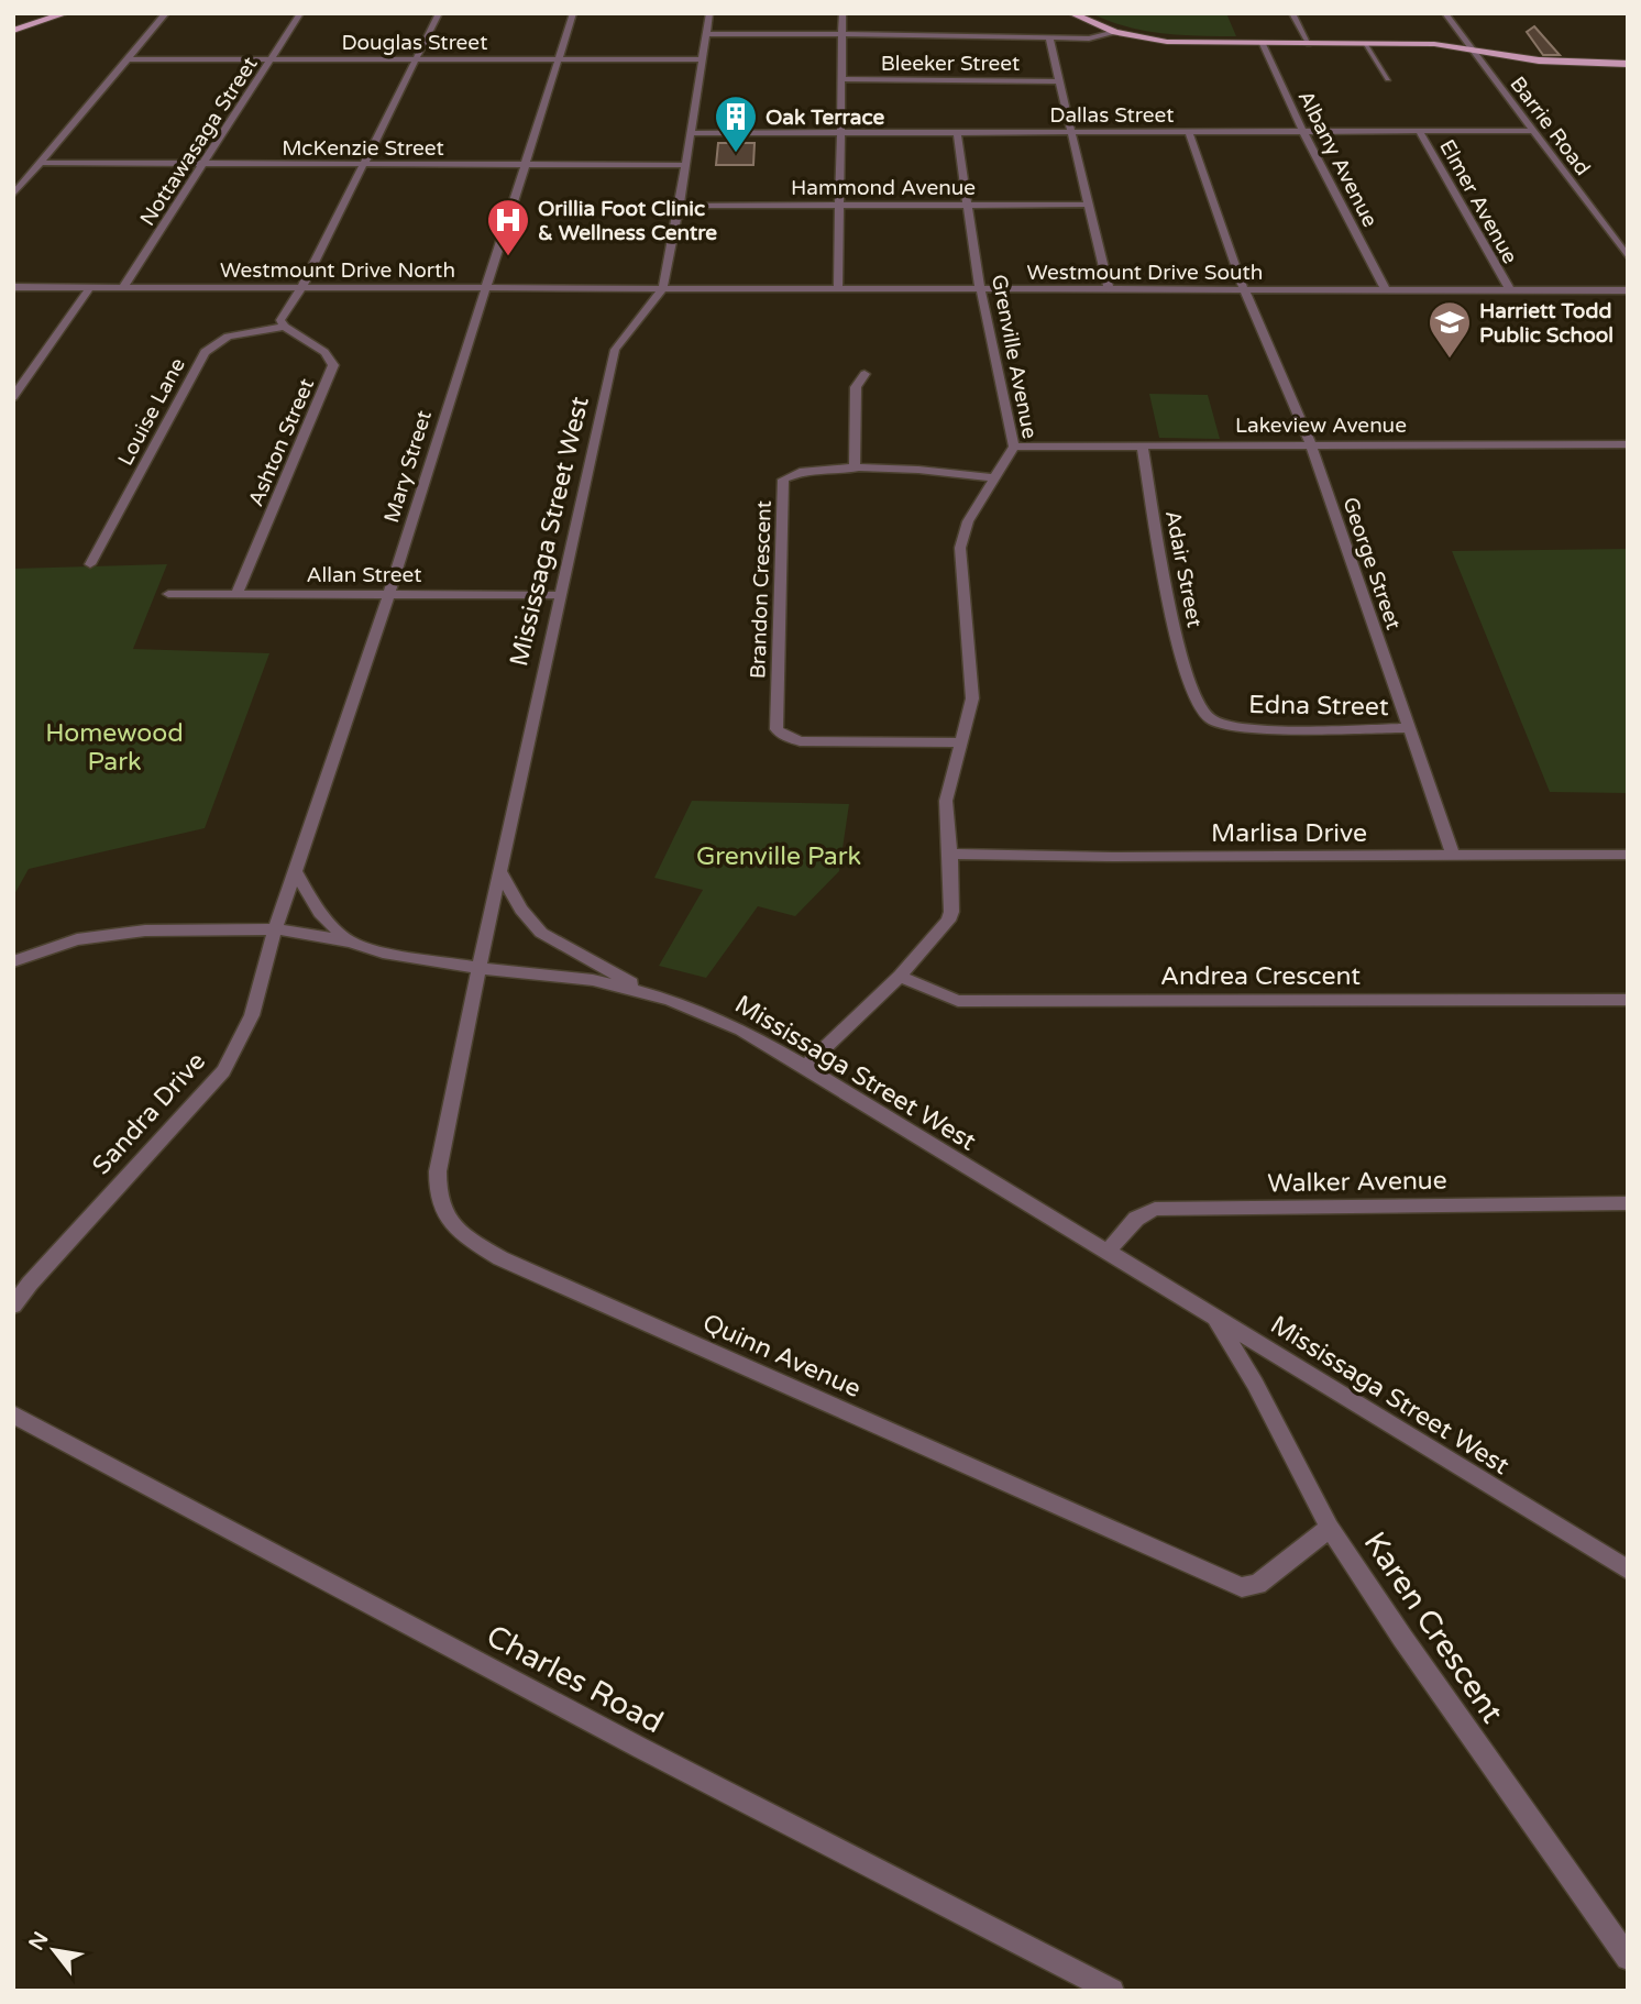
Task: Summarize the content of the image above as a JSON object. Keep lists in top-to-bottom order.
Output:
{
  "streets": {
    "street": [
      "Douglas Street",
      "Bleeker Street",
      "Dallas Street",
      "Barrie Road",
      "Nottawasaga Street",
      "McKenzie Street",
      "Albany Avenue",
      "Hammond Avenue",
      "Elmer Avenue",
      "Westmount Drive North",
      "Westmount Drive South",
      "Grenville Avenue",
      "Louise Lane",
      "Lakeview Avenue",
      "Ashton Street",
      "Mary Street",
      "Mississaga Street West",
      "George Street",
      "Adair Street",
      "Allan Street",
      "Brandon Crescent",
      "Edna Street",
      "Marlisa Drive",
      "Andrea Crescent",
      "Sandra Drive",
      "Walker Avenue",
      "Quinn Avenue",
      "Karen Crescent",
      "Charles Road"
    ]
  },
  "crossings": [
    ["Douglas Street", "Nottawasaga Street"],
    ["Douglas Street", "Mary Street"],
    ["Douglas Street", "Mississaga Street West"],
    ["Dallas Street", "Barrie Road"],
    ["Dallas Street", "Albany Avenue"],
    ["Dallas Street", "Elmer Avenue"],
    ["Dallas Street", "Grenville Avenue"],
    ["Dallas Street", "Mississaga Street West"],
    ["Dallas Street", "George Street"],
    ["Nottawasaga Street", "McKenzie Street"],
    ["Nottawasaga Street", "Westmount Drive North"],
    ["McKenzie Street", "Mary Street"],
    ["McKenzie Street", "Mississaga Street West"],
    ["Albany Avenue", "Westmount Drive South"],
    ["Hammond Avenue", "Grenville Avenue"],
    ["Hammond Avenue", "Mississaga Street West"],
    ["Elmer Avenue", "Westmount Drive South"],
    ["Westmount Drive North", "Westmount Drive South"],
    ["Westmount Drive North", "Mary Street"],
    ["Westmount Drive North", "Mississaga Street West"],
    ["Westmount Drive South", "Grenville Avenue"],
    ["Westmount Drive South", "Mississaga Street West"],
    ["Westmount Drive South", "George Street"],
    ["Grenville Avenue", "Lakeview Avenue"],
    ["Grenville Avenue", "Mississaga Street West"],
    ["Grenville Avenue", "Brandon Crescent"],
    ["Grenville Avenue", "Marlisa Drive"],
    ["Grenville Avenue", "Andrea Crescent"],
    ["Louise Lane", "Ashton Street"],
    ["Lakeview Avenue", "George Street"],
    ["Lakeview Avenue", "Adair Street"],
    ["Ashton Street", "Allan Street"],
    ["Mary Street", "Allan Street"],
    ["Mary Street", "Sandra Drive"],
    ["Mississaga Street West", "Allan Street"],
    ["Mississaga Street West", "Walker Avenue"],
    ["Mississaga Street West", "Quinn Avenue"],
    ["Mississaga Street West", "Karen Crescent"],
    ["George Street", "Edna Street"],
    ["George Street", "Marlisa Drive"],
    ["Adair Street", "Edna Street"],
    ["Quinn Avenue", "Karen Crescent"]
  ],
  "parks": ["Homewood Park", "Grenville Park"],
  "places": {
    "building": ["Oak Terrace"],
    "hospital": ["Orillia Foot Clinic & Wellness Centre"],
    "school or university": ["Harriett Todd Public School"]
  },
  "north": "top left"
}
